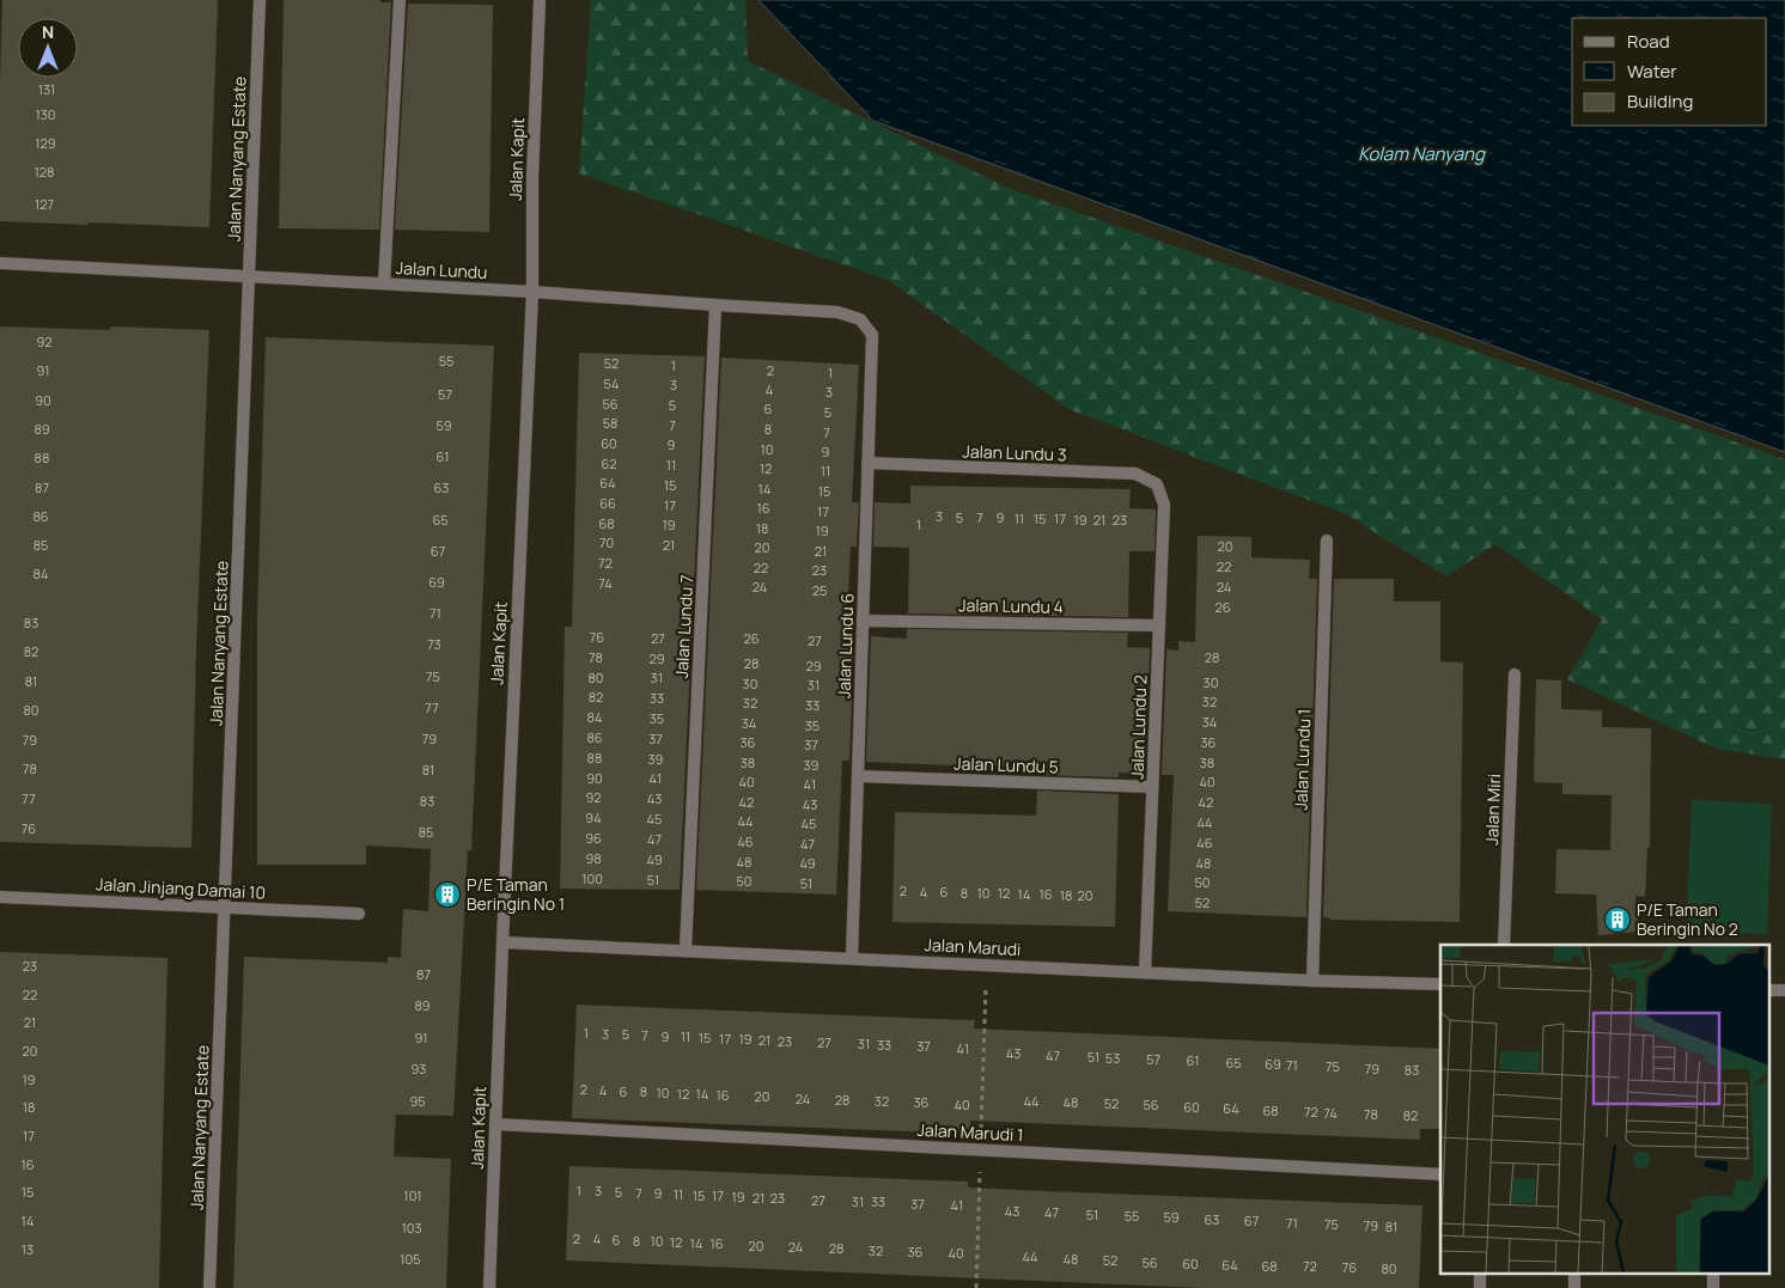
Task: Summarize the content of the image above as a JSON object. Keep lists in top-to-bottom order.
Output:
{
  "streets": {
    "street": [
      "Jalan Nanyang Estate",
      "Jalan Kapit",
      "Jalan Lundu",
      "Jalan Lundu 3",
      "Jalan Lundu 4",
      "Jalan Lundu 7",
      "Jalan Lundu 6",
      "Jalan Lundu 2",
      "Jalan Lundu 1",
      "Jalan Lundu 5",
      "Jalan Miri",
      "Jalan Jinjang Damai 10",
      "Jalan Marudi",
      "Jalan Marudi 1"
    ]
  },
  "crossings": [
    ["Jalan Nanyang Estate", "Jalan Lundu"],
    ["Jalan Nanyang Estate", "Jalan Jinjang Damai 10"],
    ["Jalan Kapit", "Jalan Lundu"],
    ["Jalan Kapit", "Jalan Marudi"],
    ["Jalan Kapit", "Jalan Marudi 1"],
    ["Jalan Lundu", "Jalan Lundu 7"],
    ["Jalan Lundu", "Jalan Lundu 6"],
    ["Jalan Lundu 3", "Jalan Lundu 6"],
    ["Jalan Lundu 3", "Jalan Lundu 2"],
    ["Jalan Lundu 4", "Jalan Lundu 6"],
    ["Jalan Lundu 4", "Jalan Lundu 2"],
    ["Jalan Lundu 7", "Jalan Marudi"],
    ["Jalan Lundu 6", "Jalan Lundu 5"],
    ["Jalan Lundu 6", "Jalan Marudi"],
    ["Jalan Lundu 2", "Jalan Lundu 5"],
    ["Jalan Lundu 2", "Jalan Marudi"],
    ["Jalan Lundu 1", "Jalan Marudi"]
  ],
  "water": ["Kolam Nanyang"],
  "places": {
    "building": ["P/E Taman Beringin No 1", "P/E Taman Beringin No 2"]
  },
  "house_numbers": [
    "131",
    "130",
    "129",
    "128",
    "127",
    "92",
    "55",
    "52",
    "1",
    "91",
    "2",
    "1",
    "54",
    "3",
    "4",
    "3",
    "57",
    "90",
    "56",
    "5",
    "6",
    "5",
    "58",
    "59",
    "7",
    "89",
    "8",
    "7",
    "60",
    "9",
    "10",
    "9",
    "61",
    "88",
    "62",
    "11",
    "12",
    "11",
    "64",
    "15",
    "87",
    "63",
    "14",
    "15",
    "66",
    "17",
    "16",
    "17",
    "86",
    "3",
    "5",
    "7",
    "9",
    "11",
    "15",
    "17",
    "65",
    "19",
    "21",
    "23",
    "68",
    "19",
    "1",
    "18",
    "19",
    "70",
    "85",
    "21",
    "20",
    "20",
    "67",
    "21",
    "72",
    "22",
    "22",
    "23",
    "84",
    "69",
    "74",
    "24",
    "24",
    "25",
    "26",
    "71",
    "83",
    "76",
    "27",
    "26",
    "27",
    "73",
    "82",
    "78",
    "28",
    "29",
    "28",
    "29",
    "75",
    "80",
    "31",
    "81",
    "30",
    "30",
    "31",
    "82",
    "33",
    "32",
    "32",
    "33",
    "77",
    "80",
    "84",
    "35",
    "34",
    "34",
    "35",
    "86",
    "79",
    "37",
    "79",
    "36",
    "36",
    "37",
    "88",
    "39",
    "38",
    "38",
    "39",
    "78",
    "81",
    "90",
    "41",
    "40",
    "40",
    "41",
    "92",
    "77",
    "43",
    "83",
    "42",
    "42",
    "43",
    "94",
    "45",
    "44",
    "44",
    "45",
    "76",
    "85",
    "96",
    "47",
    "46",
    "46",
    "47",
    "98",
    "49",
    "48",
    "49",
    "48",
    "100",
    "51",
    "50",
    "50",
    "51",
    "2",
    "4",
    "6",
    "8",
    "10",
    "12",
    "14",
    "16",
    "18",
    "20",
    "52",
    "23",
    "87",
    "22",
    "89",
    "21",
    "1",
    "3",
    "5",
    "7",
    "9",
    "11",
    "91",
    "15",
    "17",
    "19",
    "21",
    "23",
    "27",
    "31",
    "33",
    "37",
    "41",
    "20",
    "43",
    "47",
    "51",
    "53",
    "57",
    "61",
    "65",
    "69",
    "71",
    "75",
    "93",
    "79",
    "83",
    "19",
    "2",
    "4",
    "6",
    "8",
    "10",
    "12",
    "14",
    "16",
    "20",
    "24",
    "28",
    "95",
    "32",
    "44",
    "36",
    "48",
    "52",
    "40",
    "56",
    "18",
    "60",
    "64",
    "68",
    "72",
    "74",
    "78",
    "82",
    "17",
    "16",
    "1",
    "3",
    "15",
    "5",
    "7",
    "9",
    "11",
    "101",
    "15",
    "17",
    "19",
    "21",
    "23",
    "27",
    "31",
    "33",
    "37",
    "41",
    "43",
    "47",
    "51",
    "55",
    "59",
    "63",
    "14",
    "67",
    "71",
    "75",
    "79",
    "81",
    "103",
    "2",
    "4",
    "6",
    "8",
    "10",
    "12",
    "14",
    "16",
    "20",
    "24",
    "28",
    "13",
    "32",
    "36",
    "40",
    "44",
    "105",
    "48",
    "52",
    "56",
    "60",
    "64",
    "68",
    "72",
    "76",
    "80"
  ],
  "legend": ["Road", "Water", "Building"],
  "north": "top"
}
